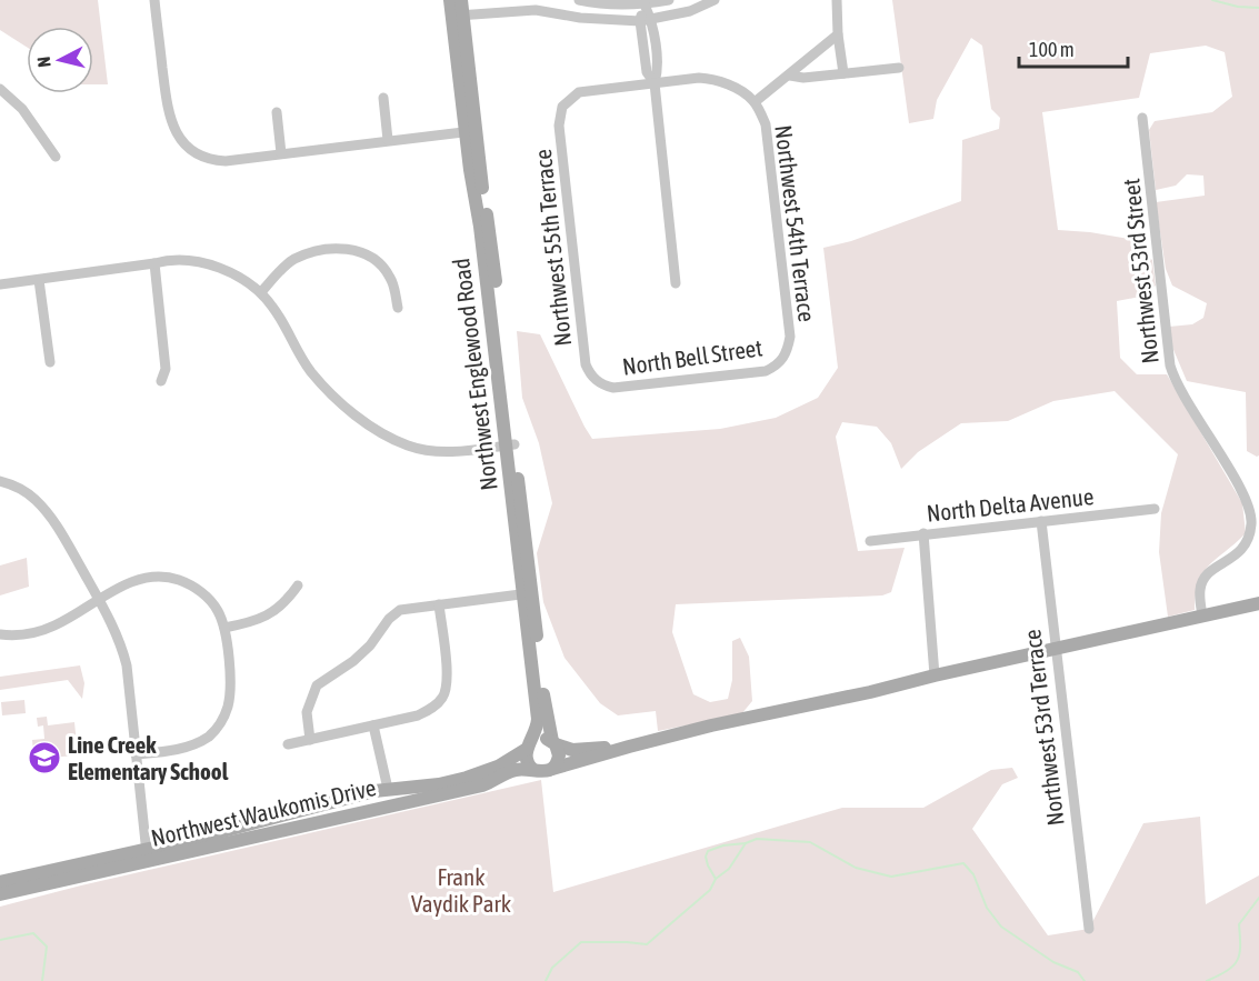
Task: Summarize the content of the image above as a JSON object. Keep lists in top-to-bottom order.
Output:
{
  "streets": {
    "main road": ["Northwest Englewood Road", "Northwest Waukomis Drive"],
    "street": [
      "Northwest 54th Terrace",
      "Northwest 55th Terrace",
      "Northwest 53rd Street",
      "North Bell Street",
      "North Delta Avenue",
      "Northwest 53rd Terrace"
    ]
  },
  "crossings": [
    ["Northwest 54th Terrace", "North Bell Street"],
    ["Northwest 55th Terrace", "North Bell Street"],
    ["Northwest Englewood Road", "Northwest Waukomis Drive"],
    ["North Delta Avenue", "Northwest 53rd Terrace"]
  ],
  "parks": ["Frank Vaydik Park"],
  "places": {
    "school or university": ["Line Creek Elementary School"]
  },
  "scale_bar": "100 m",
  "north": "left"
}
